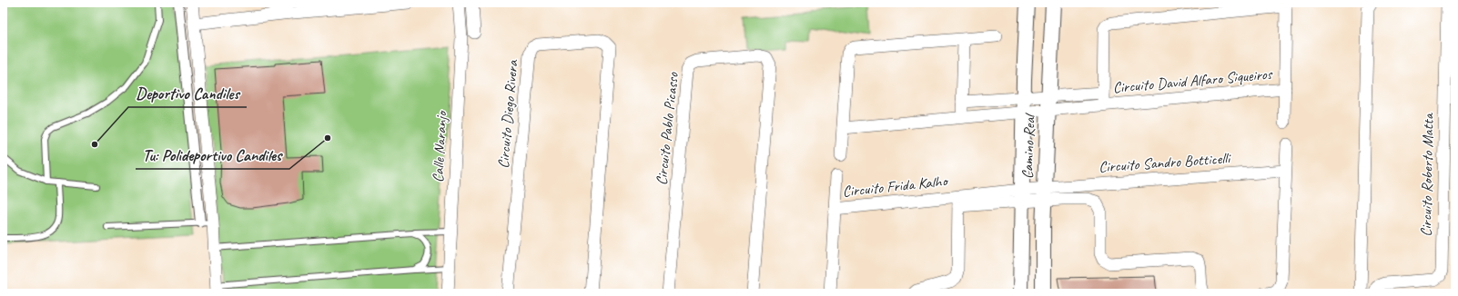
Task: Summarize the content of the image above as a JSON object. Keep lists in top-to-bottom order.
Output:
{
  "streets": {
    "street": [
      "Circuito David Alfaro Siqueiros",
      "Circuito Diego Rivera",
      "Circuito Pablo Picasso",
      "Calle Naranjo",
      "Camino Real",
      "Circuito Sandro Botticelli",
      "Circuito Roberto Matta",
      "Circuito Frida Kalho"
    ]
  },
  "crossings": [
    ["Circuito David Alfaro Siqueiros", "Camino Real"],
    ["Camino Real", "Circuito Sandro Botticelli"],
    ["Camino Real", "Circuito Frida Kalho"],
    ["Circuito Sandro Botticelli", "Circuito Frida Kalho"]
  ],
  "places": ["Tu: Polideportivo Candiles", "Deportivo Candiles"]
}
